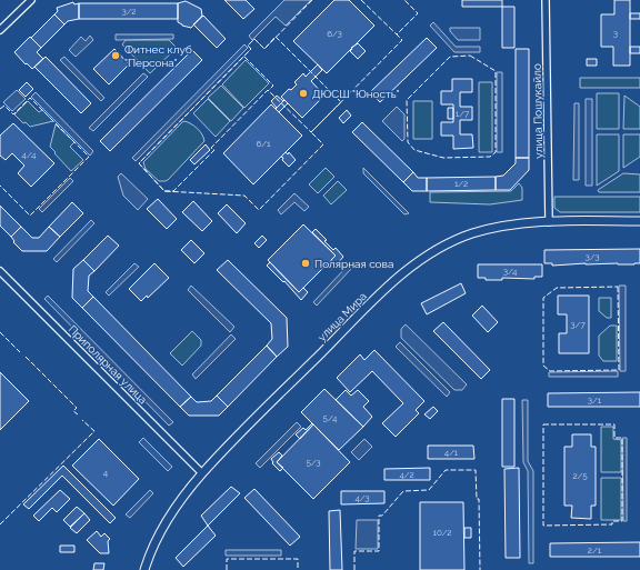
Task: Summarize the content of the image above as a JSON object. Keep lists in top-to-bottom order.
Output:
{
  "streets": {
    "street": ["улица Пошукайло", "улица Мира", "Приполярная улица"]
  },
  "crossings": [
    ["улица Пошукайло", "улица Мира"],
    ["улица Мира", "Приполярная улица"]
  ],
  "places": ["Фитнес клуб \"Персона\"", "ДЮСШ \"Юность\"", "Полярная сова"],
  "house_numbers": [
    "3/2",
    "6/3",
    "3",
    "1/7",
    "6/1",
    "4/4",
    "1/2",
    "3/3",
    "3/4",
    "3/7",
    "3/1",
    "5/4",
    "4/1",
    "5/3",
    "4",
    "4/2",
    "2/5",
    "4/3",
    "10/2",
    "2/1"
  ]
}
